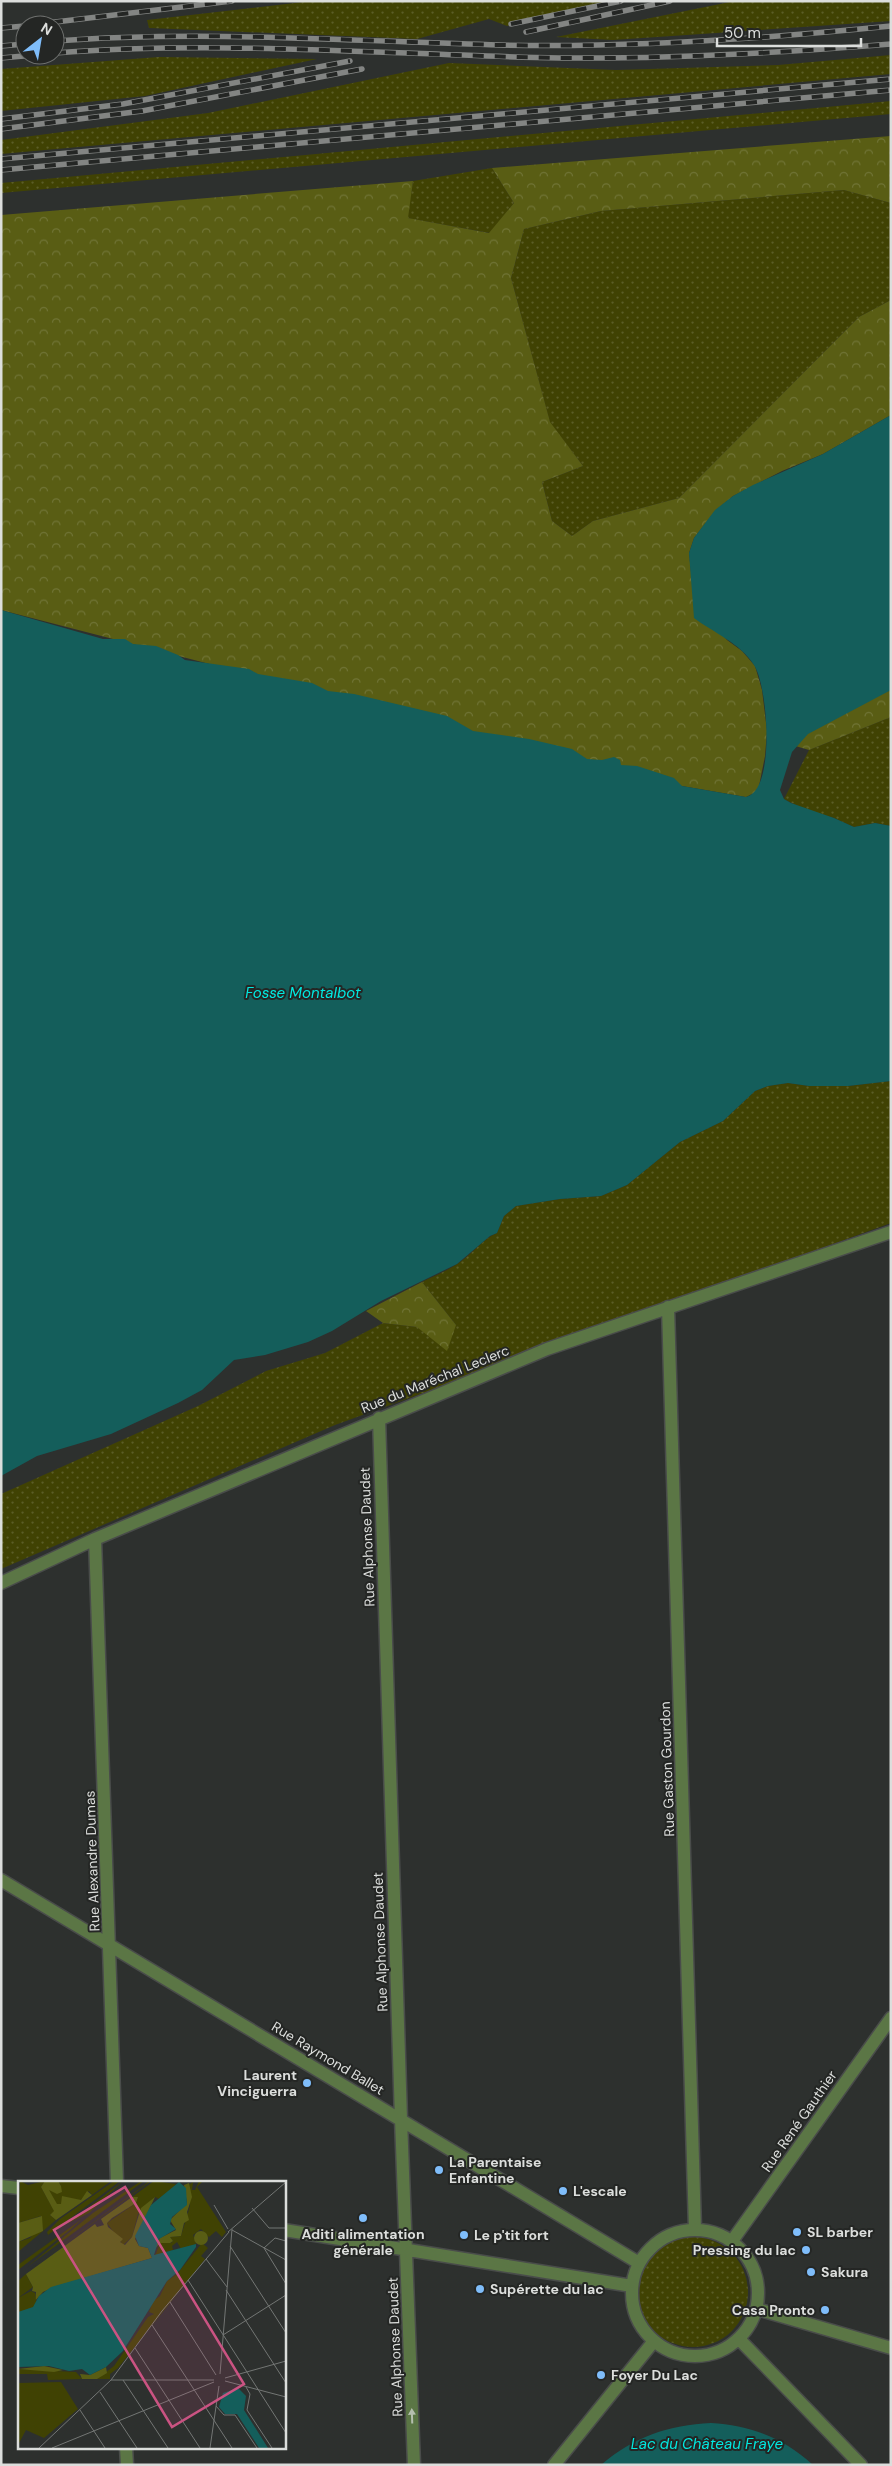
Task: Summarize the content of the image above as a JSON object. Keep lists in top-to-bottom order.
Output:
{
  "streets": {
    "street": [
      "Rue du Maréchal Leclerc",
      "Rue Alphonse Daudet",
      "Rue Gaston Gourdon",
      "Rue Alexandre Dumas",
      "Rue Raymond Ballet",
      "Rue René Gauthier"
    ]
  },
  "crossings": [
    ["Rue du Maréchal Leclerc", "Rue Alphonse Daudet"],
    ["Rue du Maréchal Leclerc", "Rue Gaston Gourdon"],
    ["Rue du Maréchal Leclerc", "Rue Alexandre Dumas"],
    ["Rue Alphonse Daudet", "Rue Raymond Ballet"],
    ["Rue Gaston Gourdon", "Rue Raymond Ballet"],
    ["Rue Gaston Gourdon", "Rue René Gauthier"],
    ["Rue Alexandre Dumas", "Rue Raymond Ballet"],
    ["Rue Raymond Ballet", "Rue René Gauthier"]
  ],
  "water": ["Fosse Montalbot", "Lac du Château Fraye"],
  "places": [
    "Laurent Vinciguerra",
    "La Parentaise Enfantine",
    "L'escale",
    "Aditi alimentation générale",
    "SL barber",
    "Le p'tit fort",
    "Pressing du lac",
    "Sakura",
    "Supérette du lac",
    "Casa Pronto",
    "Foyer Du Lac"
  ],
  "scale_bar": "50 m",
  "north": "top right"
}
